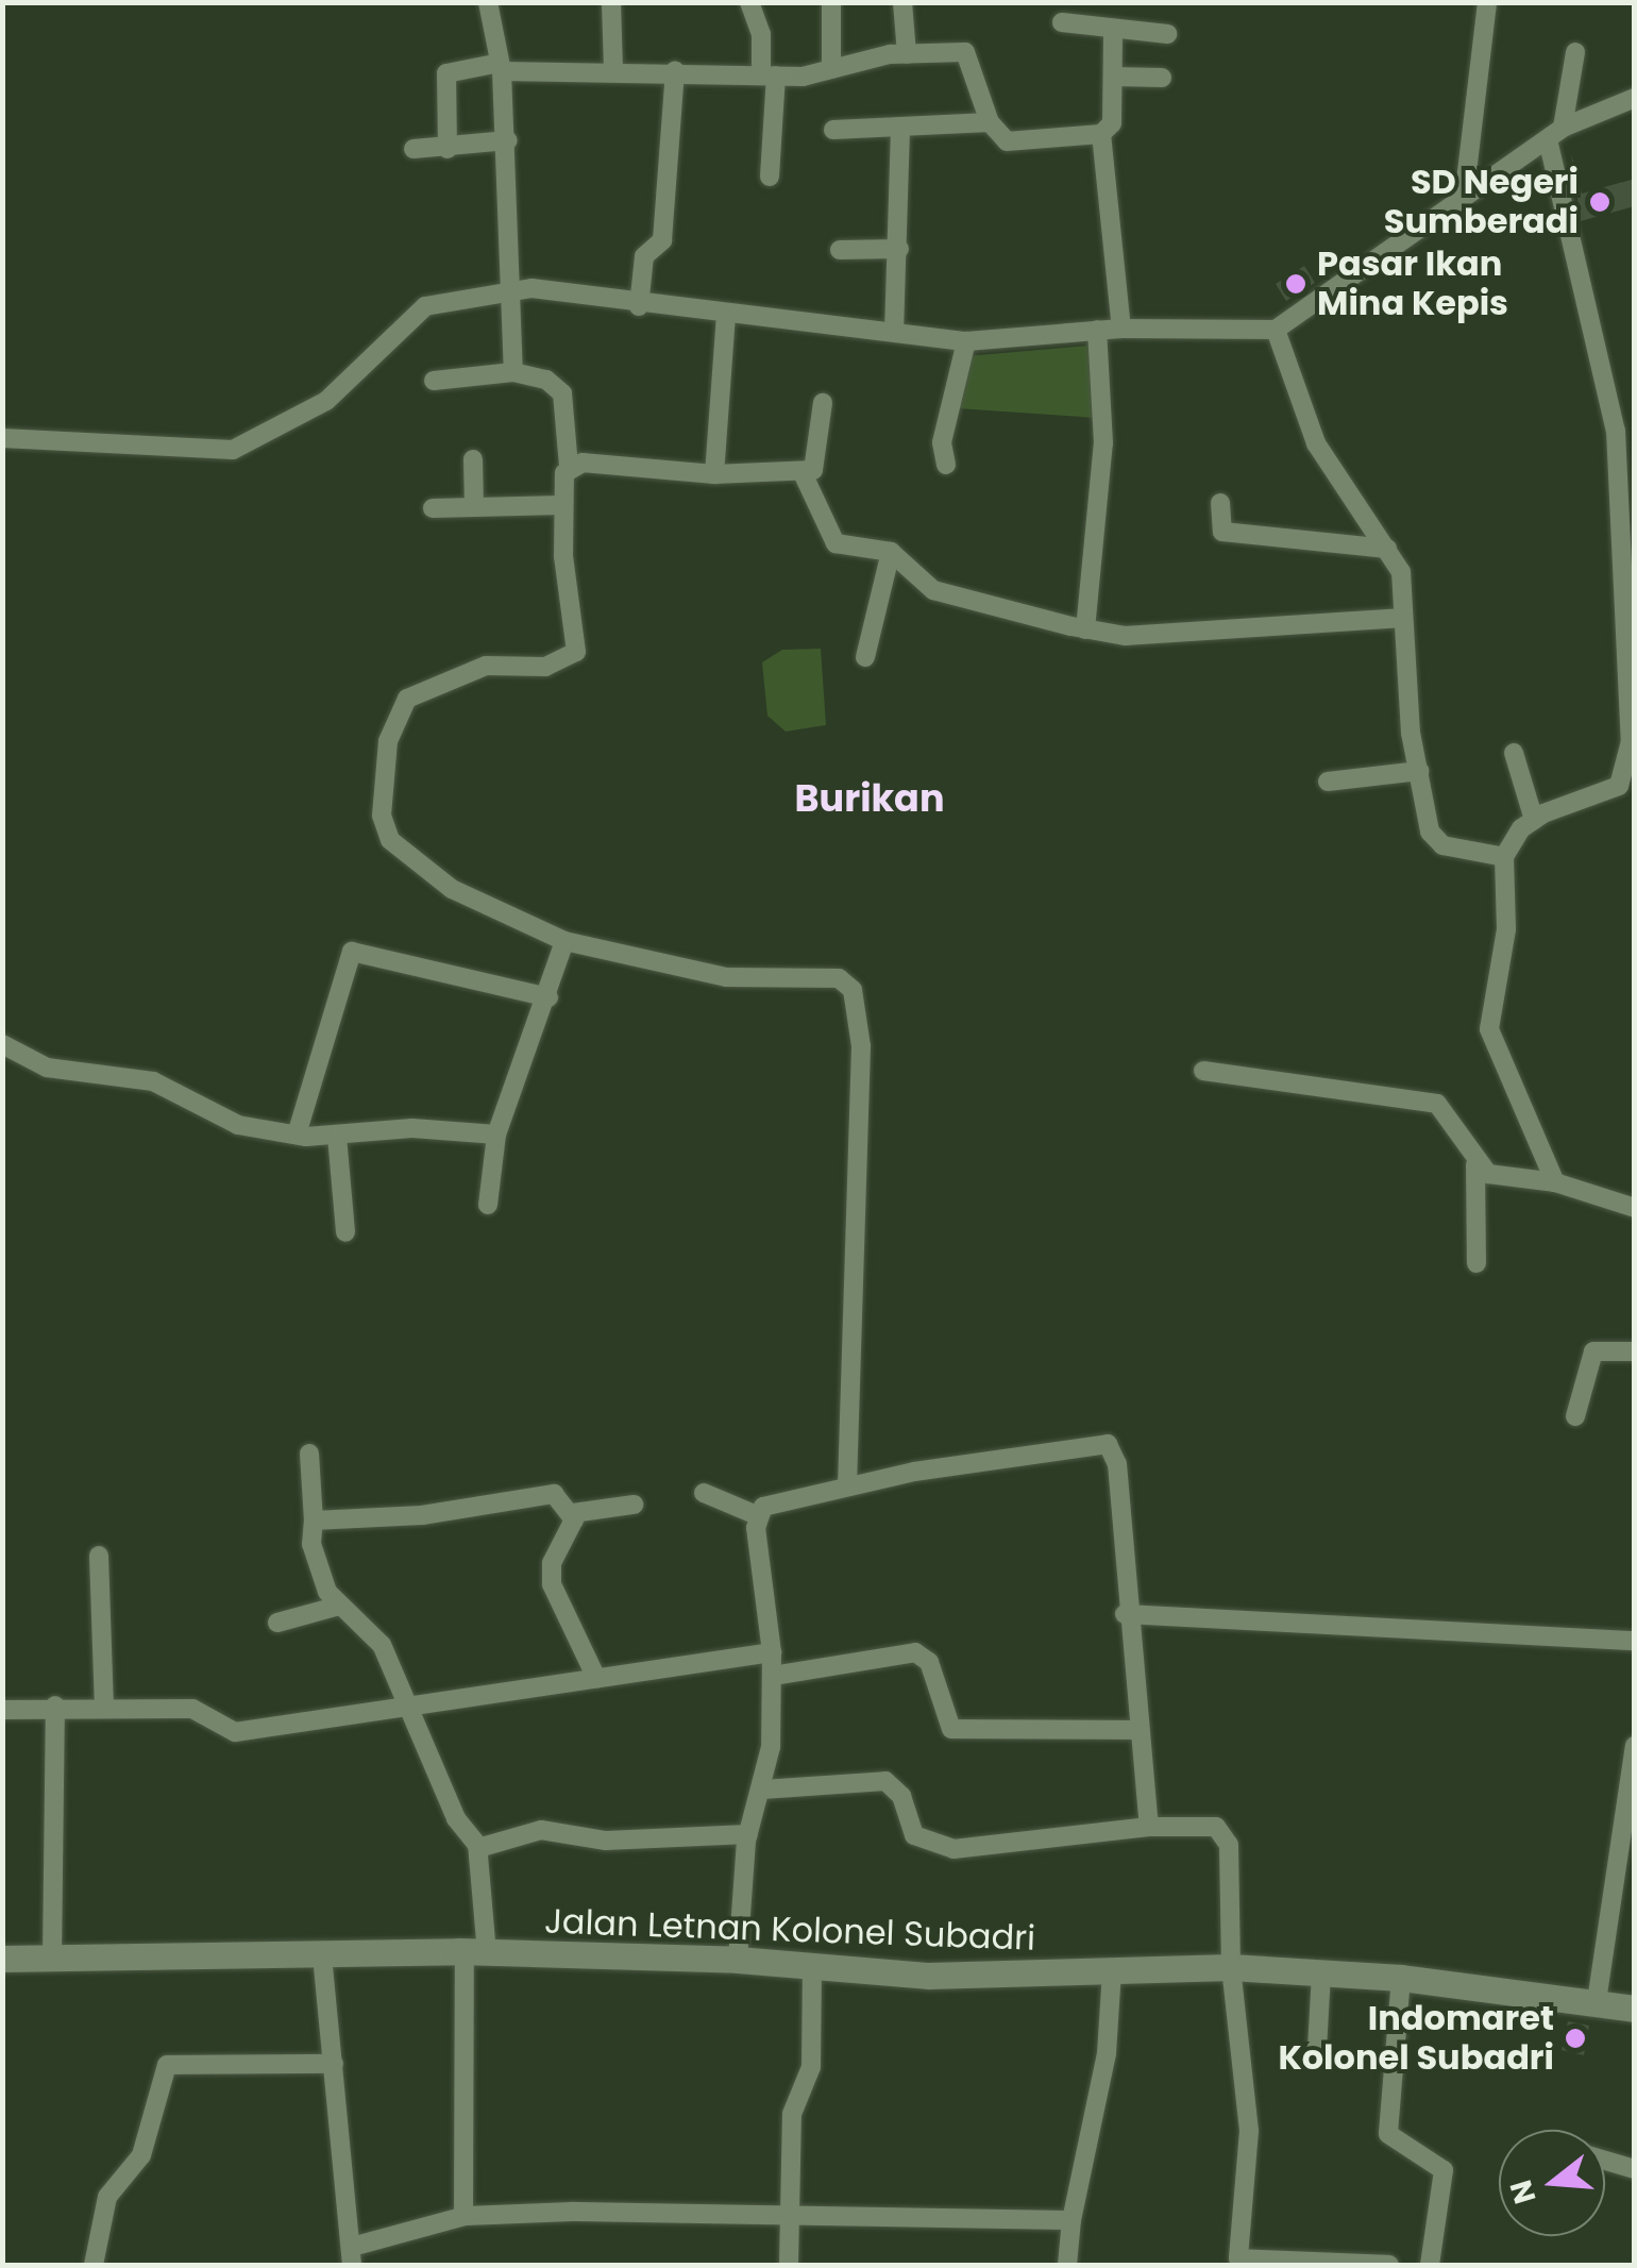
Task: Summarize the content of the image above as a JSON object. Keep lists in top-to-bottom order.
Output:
{
  "streets": {
    "main road": ["Jalan Letnan Kolonel Subadri"]
  },
  "districts": ["Burikan"],
  "places": ["SD Negeri Sumberadi", "Pasar Ikan Mina Kepis", "Indomaret Kolonel Subadri"],
  "north": "left"
}
